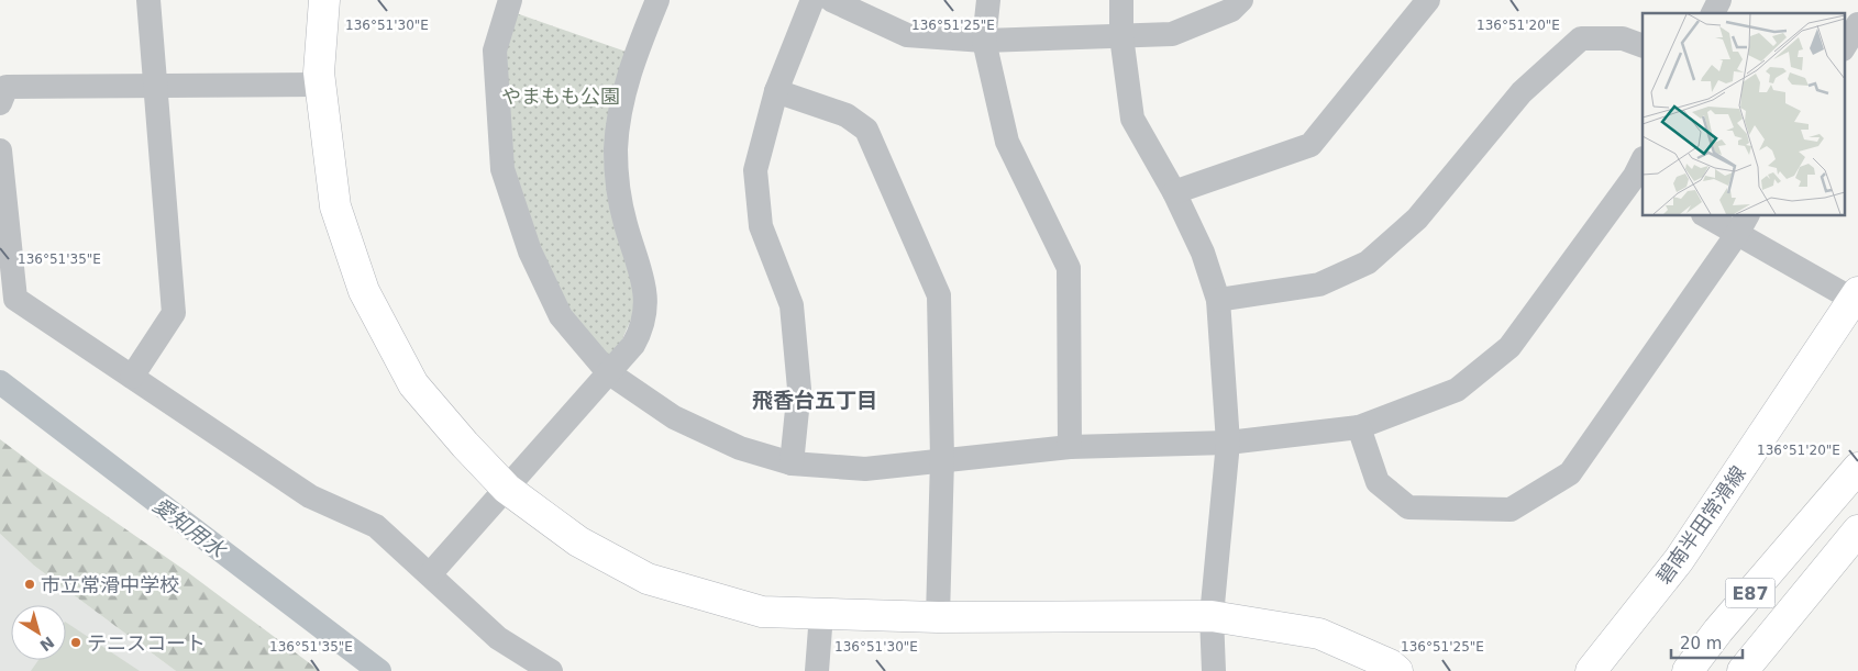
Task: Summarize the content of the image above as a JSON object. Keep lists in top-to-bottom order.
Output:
{
  "streets": {
    "main road": ["碧南半田常滑線", "E87"]
  },
  "districts": ["飛香台五丁目"],
  "water": ["愛知用水"],
  "parks": ["やまもも公園"],
  "places": ["市立常滑中学校", "テニスコート"],
  "scale_bar": "20 m",
  "north": "bottom right",
  "coordinates": [
    "136°51'20\"E",
    "136°51'30\"E",
    "136°51'25\"E",
    "136°51'35\"E"
  ]
}
